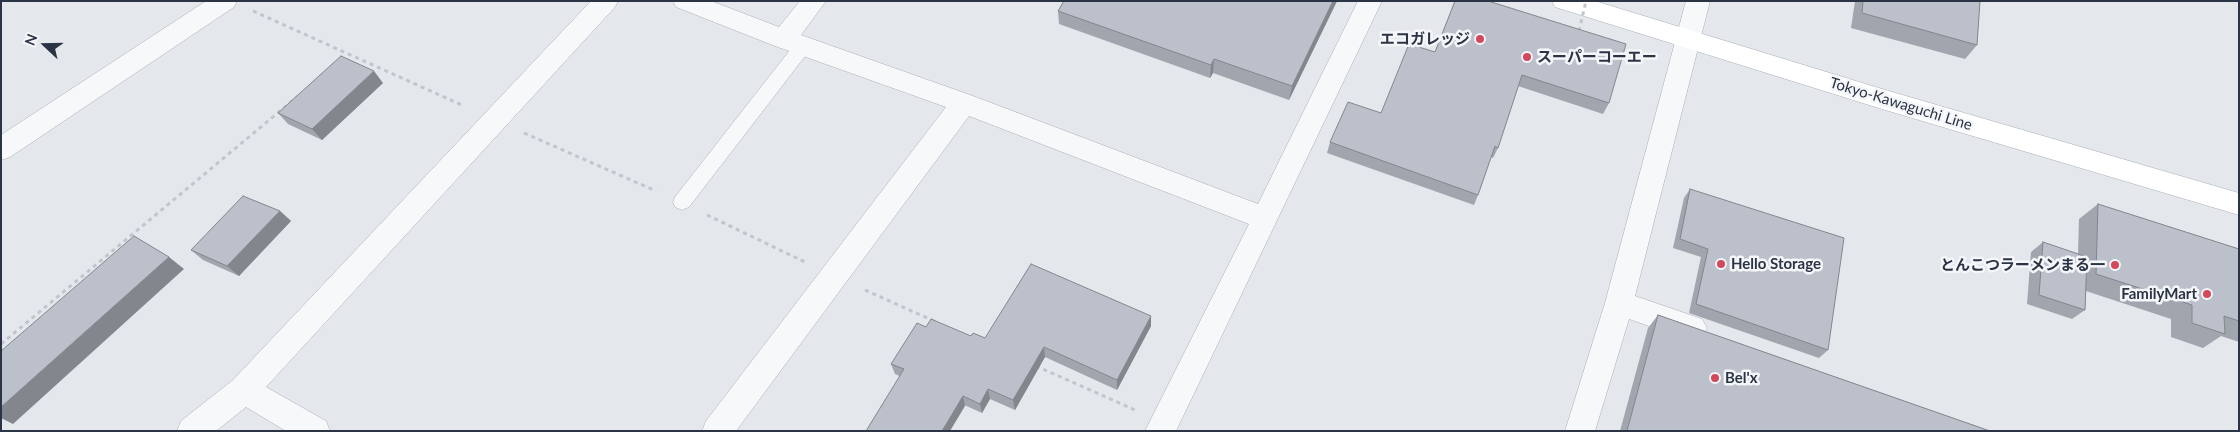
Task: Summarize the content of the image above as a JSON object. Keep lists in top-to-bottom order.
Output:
{
  "streets": {
    "main road": ["Tokyo-Kawaguchi Line"]
  },
  "places": [
    "エコガレッジ",
    "スーパーコーエー",
    "Hello Storage",
    "とんこつラーメンまる一",
    "FamilyMart",
    "Bel'x"
  ],
  "north": "left"
}
